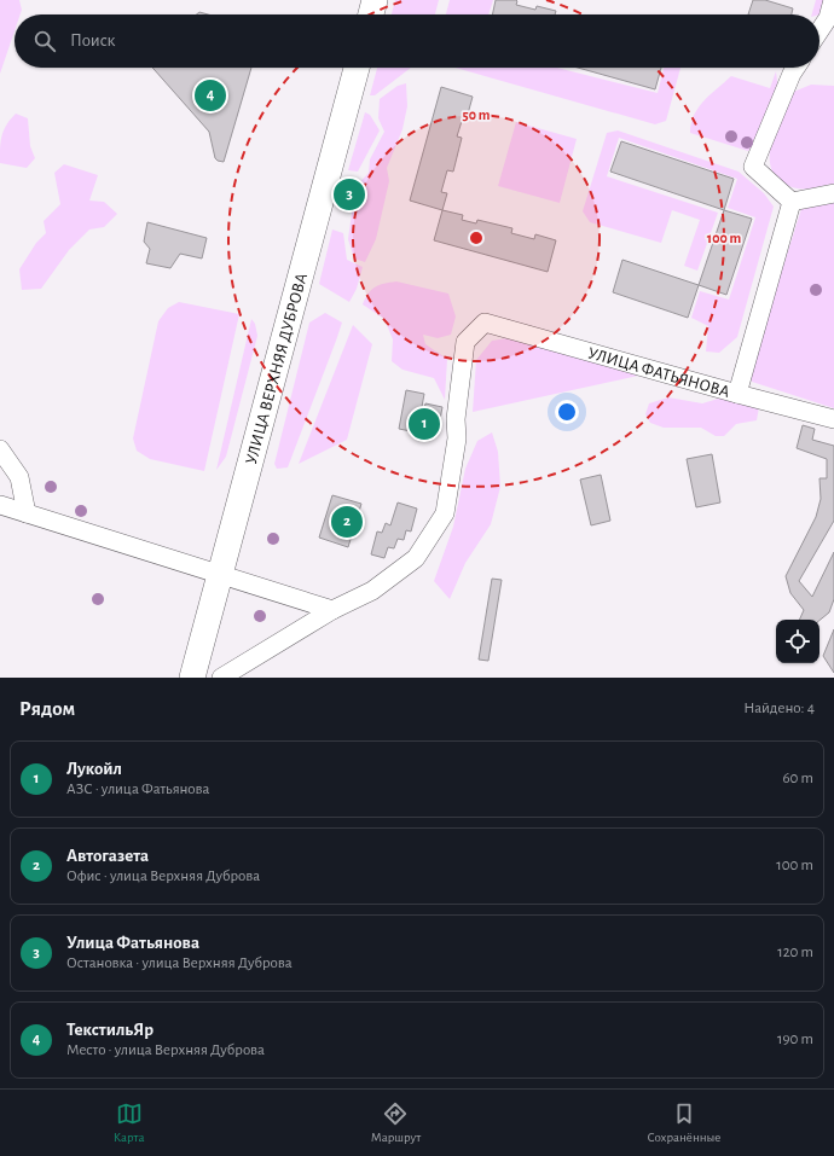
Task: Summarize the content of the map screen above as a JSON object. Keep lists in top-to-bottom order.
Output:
{
  "streets": {
    "main road": ["УЛИЦА ВЕРХНЯЯ ДУБРОВА"],
    "street": ["УЛИЦА ФАТЬЯНОВА"]
  },
  "page": {
    "search": "Поиск",
    "pins": [
      "4",
      "3",
      "1",
      "2"
    ],
    "heading": ["Рядом", "Найдено: 4"],
    "list": [
      {
        "mark": "1",
        "name": "Лукойл",
        "note": "АЗС · улица Фатьянова",
        "value": "60 m"
      },
      {
        "mark": "2",
        "name": "Автогазета",
        "note": "Офис · улица Верхняя Дуброва",
        "value": "100 m"
      },
      {
        "mark": "3",
        "name": "Улица Фатьянова",
        "note": "Остановка · улица Верхняя Дуброва",
        "value": "120 m"
      },
      {
        "mark": "4",
        "name": "ТекстильЯр",
        "note": "Место · улица Верхняя Дуброва",
        "value": "190 m"
      }
    ],
    "nav": ["Карта", "Маршрут", "Сохранённые"]
  },
  "rings": ["50 m", "100 m"]
}
